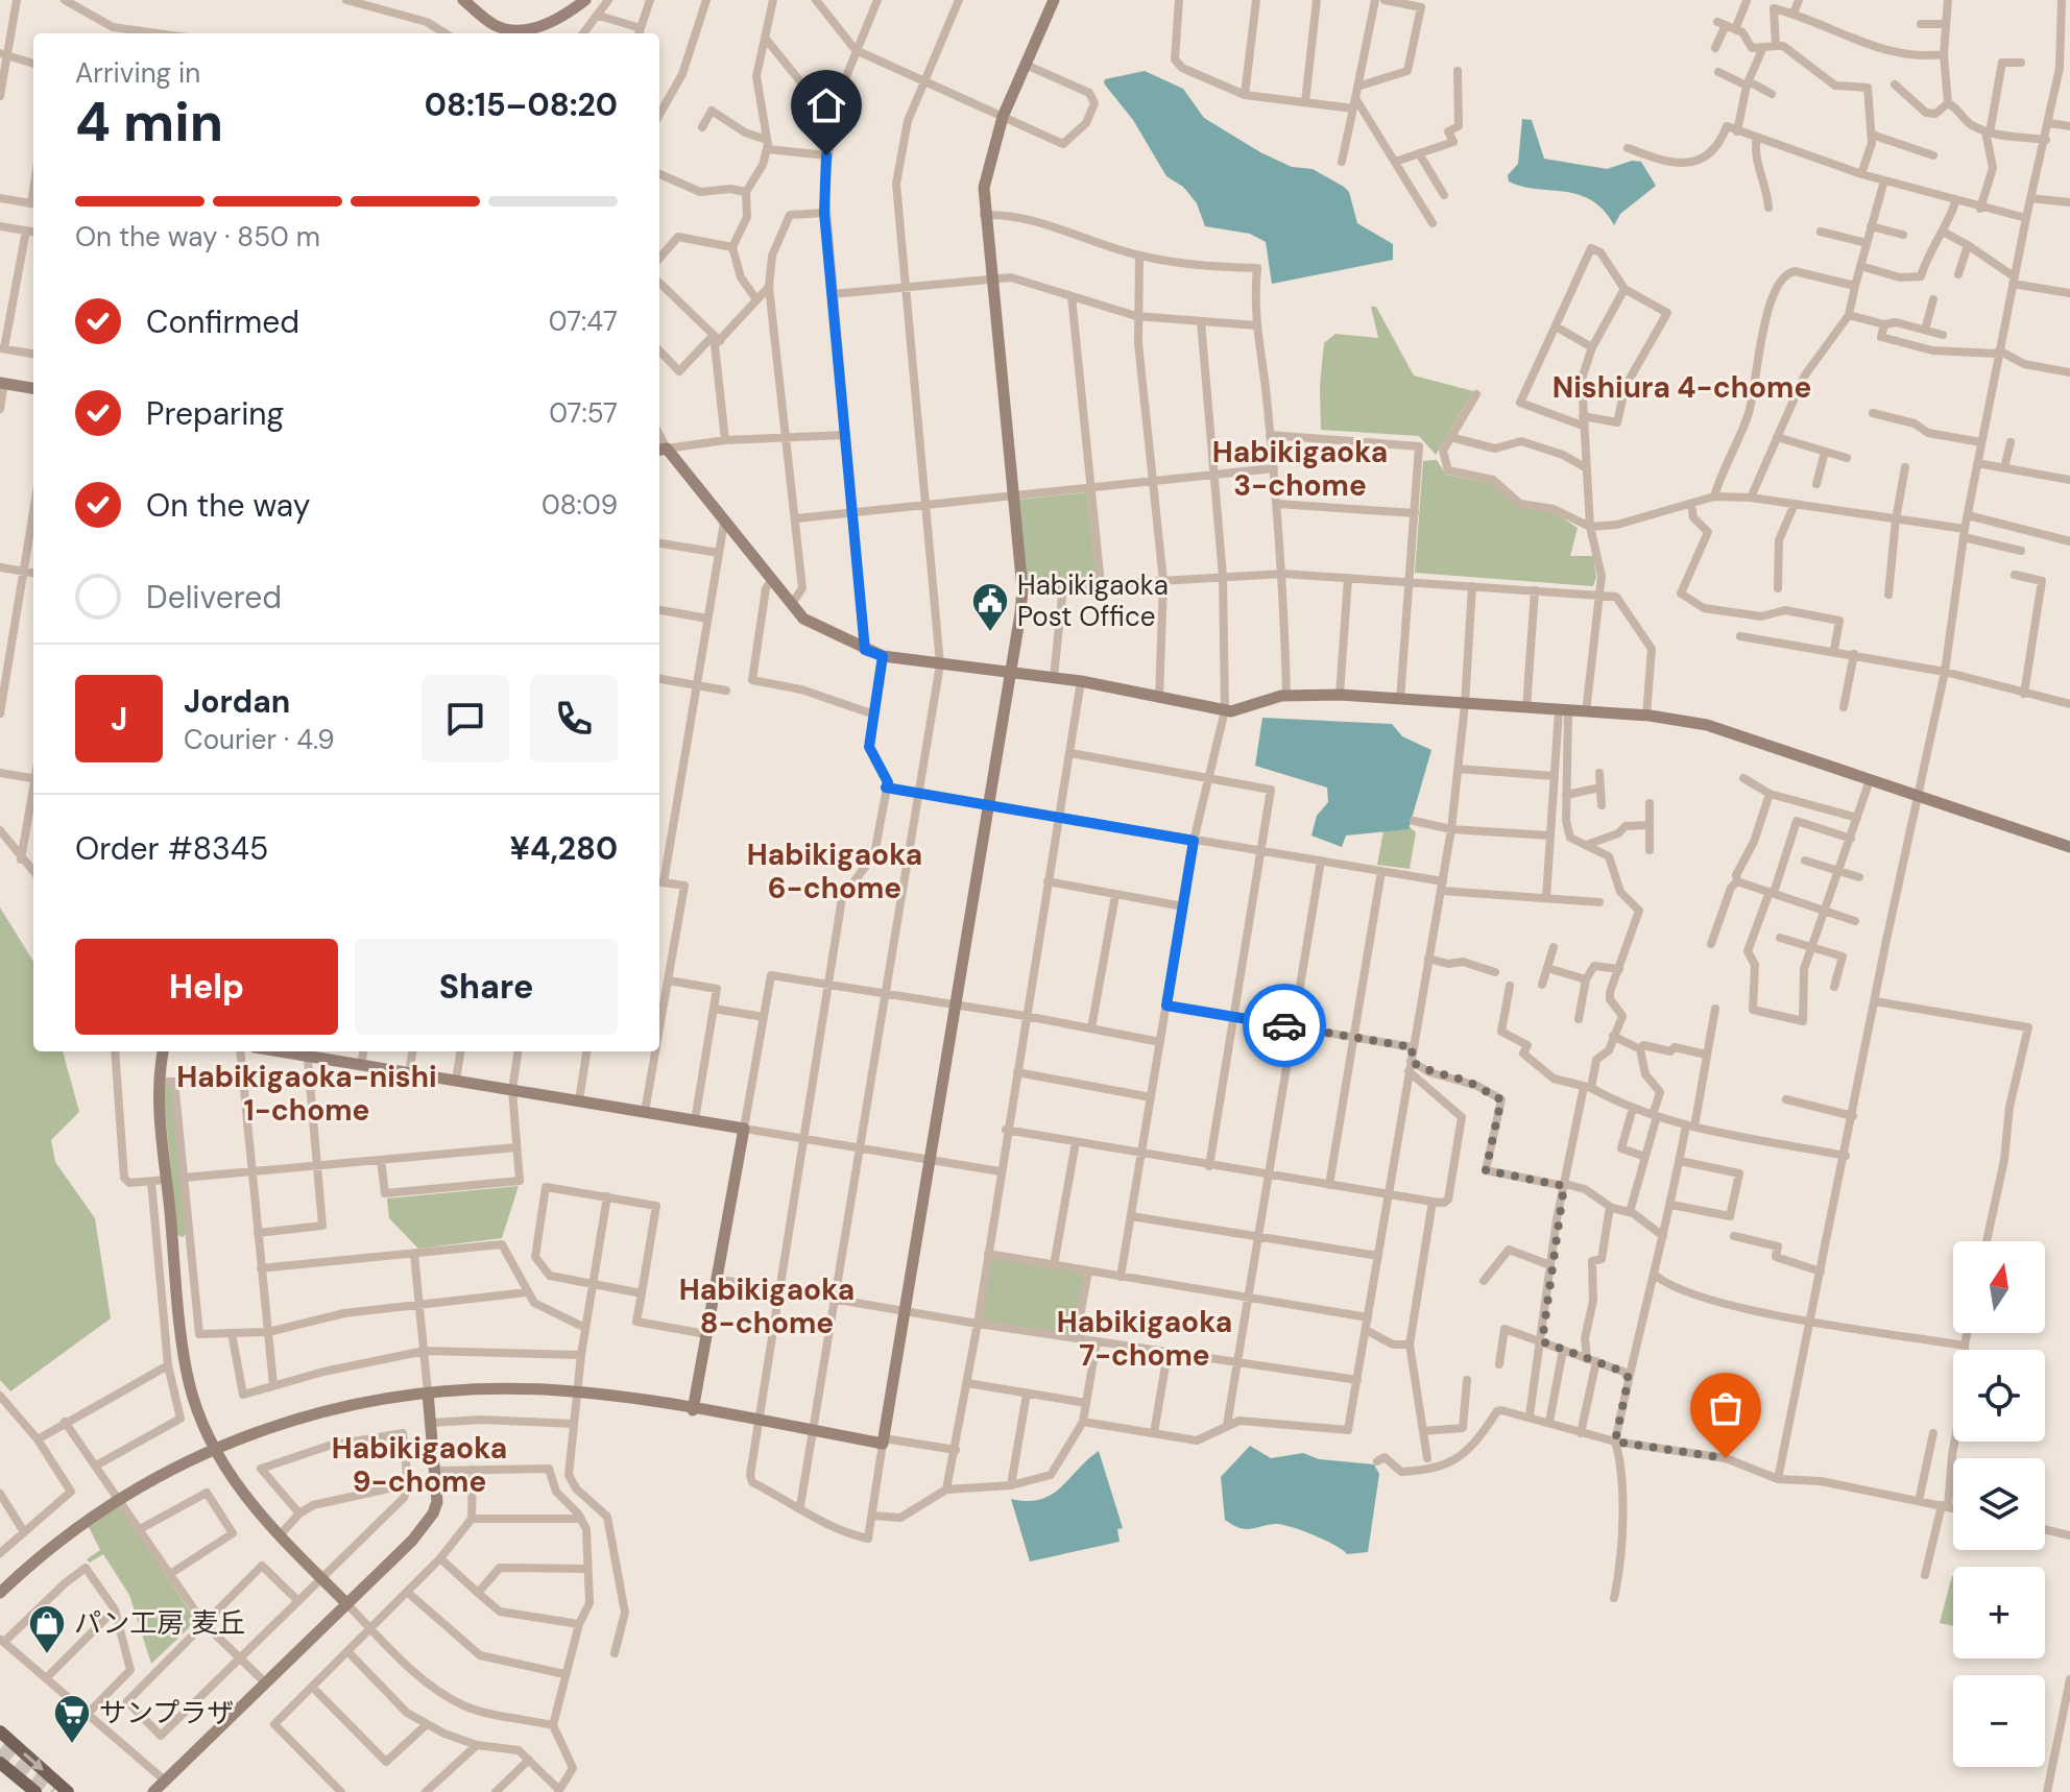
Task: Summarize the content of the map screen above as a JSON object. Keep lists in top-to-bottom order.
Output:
{
  "districts": [
    "Nishiura 4-chome",
    "Habikigaoka 3-chome",
    "Habikigaoka 6-chome",
    "Habikigaoka-nishi 1-chome",
    "Habikigaoka 8-chome",
    "Habikigaoka 7-chome",
    "Habikigaoka 9-chome"
  ],
  "places": {
    "public building": ["Habikigaoka Post Office"],
    "shop": ["パン工房 麦丘"],
    "supermarket": ["サンプラザ"]
  },
  "north": "top",
  "page": {
    "heading": ["4 min", "Arriving in", "08:15–08:20"],
    "panel": [
      "Jordan",
      "Courier · 4.9",
      "Order #8345",
      "¥4,280"
    ],
    "bar": "On the way · 850 m",
    "list": [
      ["Confirmed", "07:47"],
      ["Preparing", "07:57"],
      ["On the way", "08:09"],
      "Delivered"
    ],
    "round": "J",
    "buttons": ["Help", "Share"],
    "map_buttons": ["+", "−"]
  }
}
